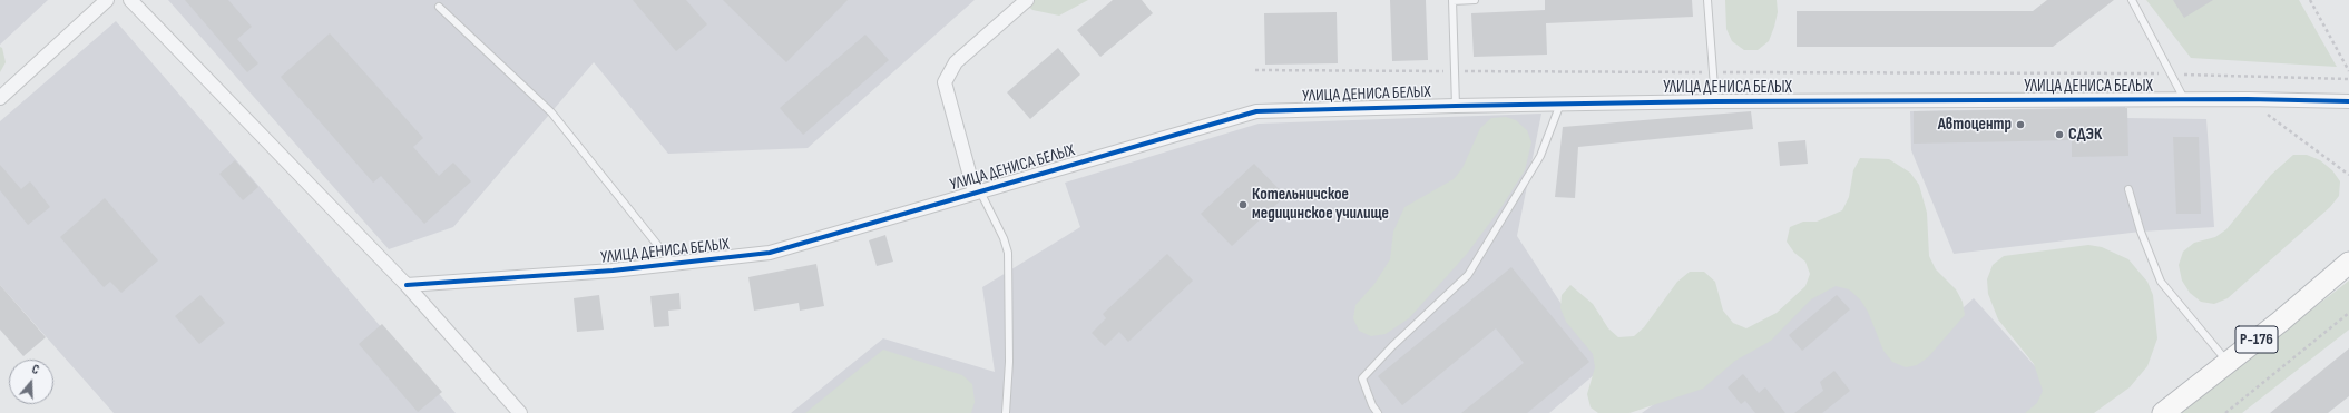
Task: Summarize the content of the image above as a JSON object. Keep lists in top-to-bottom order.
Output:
{
  "streets": {
    "highway": ["Р-176"],
    "street": ["УЛИЦА ДЕНИСА БЕЛЫХ"]
  },
  "places": ["Автоцентр", "СДЭК", "Котельничское медицинское училище"],
  "north": "top"
}
